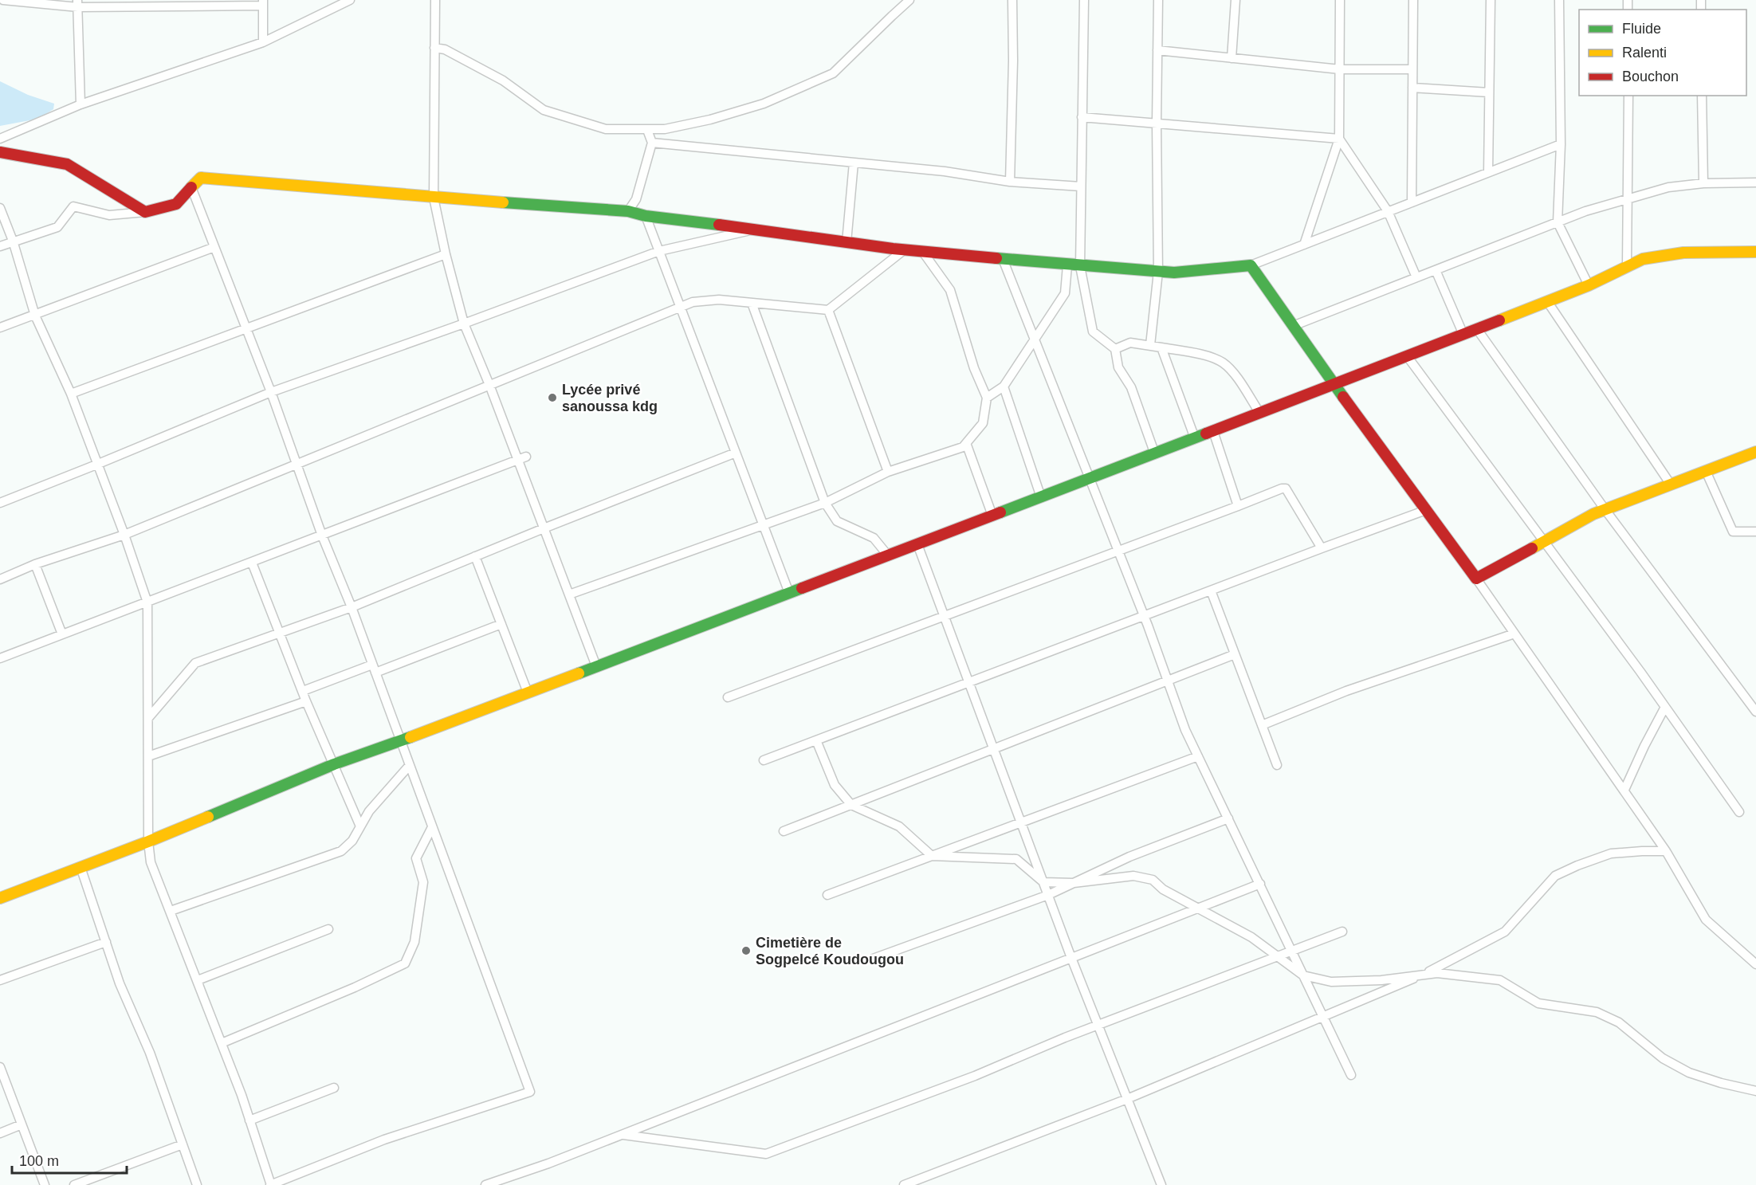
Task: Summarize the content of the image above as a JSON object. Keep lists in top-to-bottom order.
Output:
{
  "places": ["Lycée privé sanoussa kdg", "Cimetière de Sogpelcé Koudougou"],
  "legend": ["Fluide", "Ralenti", "Bouchon"],
  "scale_bar": "100 m"
}
